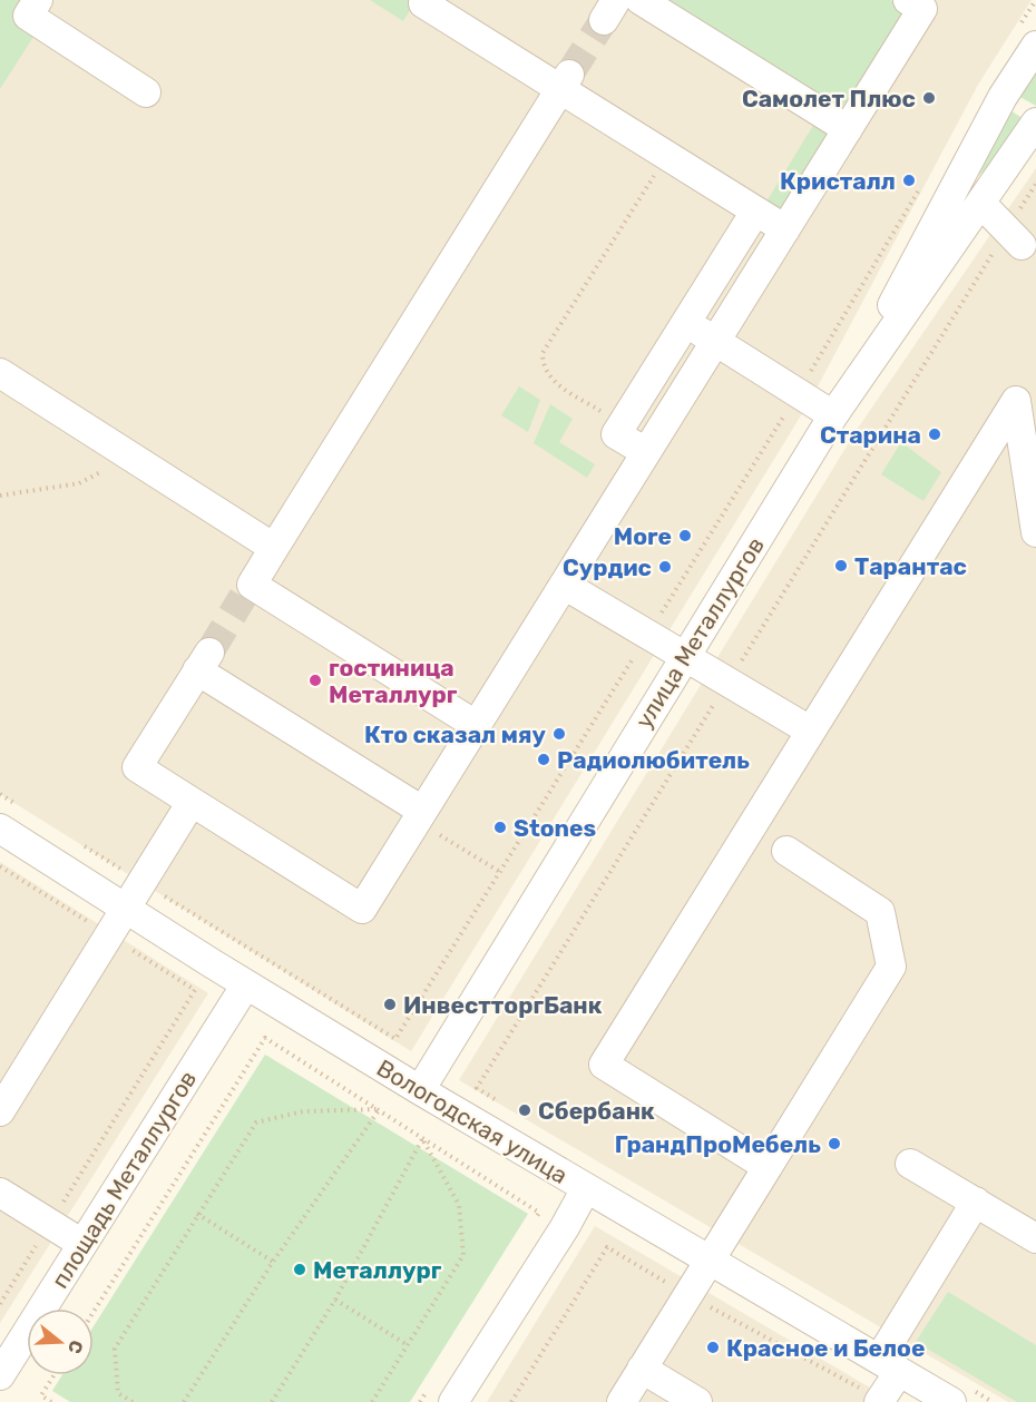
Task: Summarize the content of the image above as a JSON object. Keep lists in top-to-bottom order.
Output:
{
  "streets": {
    "street": ["улица Металлургов", "Вологодская улица", "площадь Металлургов"]
  },
  "crossings": [
    ["улица Металлургов", "Вологодская улица"],
    ["Вологодская улица", "площадь Металлургов"]
  ],
  "places": [
    "Самолет Плюс",
    "Кристалл",
    "Старина",
    "More",
    "Тарантас",
    "Сурдис",
    "гостиница Металлург",
    "Кто сказал мяу",
    "Радиолюбитель",
    "Stones",
    "ИнвестторгБанк",
    "Сбербанк",
    "ГрандПроМебель",
    "Металлург",
    "Красное и Белое"
  ],
  "north": "right"
}
